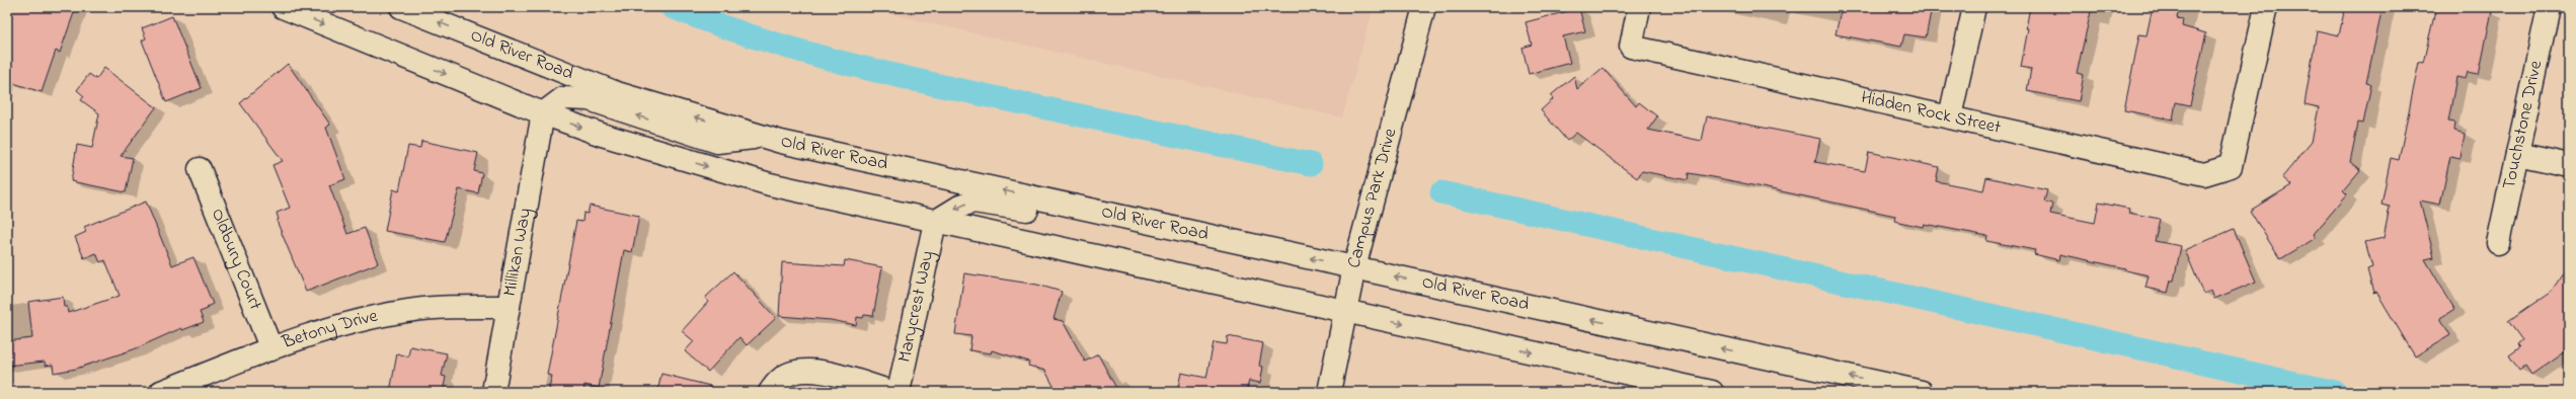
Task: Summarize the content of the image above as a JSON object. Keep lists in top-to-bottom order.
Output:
{
  "streets": {
    "main road": [
      "Old River Road",
      "Hidden Rock Street",
      "Touchstone Drive",
      "Campus Park Drive",
      "Millikan Way",
      "Oldbury Court",
      "Marycrest Way",
      "Betony Drive"
    ]
  },
  "crossings": [
    ["Old River Road", "Campus Park Drive"],
    ["Millikan Way", "Betony Drive"],
    ["Oldbury Court", "Betony Drive"]
  ]
}
